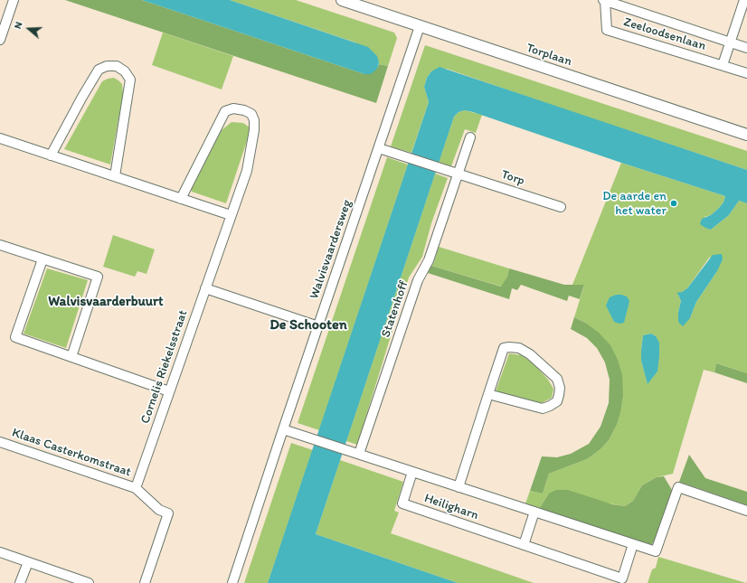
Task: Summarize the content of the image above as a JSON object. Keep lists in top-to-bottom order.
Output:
{
  "streets": {
    "street": [
      "Zeeloodsenlaan",
      "Torplaan",
      "Torp",
      "Walvisvaardersweg",
      "Statenhoff",
      "Cornelis Riekelsstraat",
      "Klaas Casterkomstraat",
      "Heiligharn"
    ]
  },
  "crossings": [
    ["Torplaan", "Walvisvaardersweg"],
    ["Torp", "Walvisvaardersweg"],
    ["Torp", "Statenhoff"],
    ["Walvisvaardersweg", "Heiligharn"],
    ["Statenhoff", "Heiligharn"],
    ["Cornelis Riekelsstraat", "Klaas Casterkomstraat"]
  ],
  "districts": ["Walvisvaarderbuurt", "De Schooten"],
  "places": ["De aarde en het water"],
  "north": "left"
}
